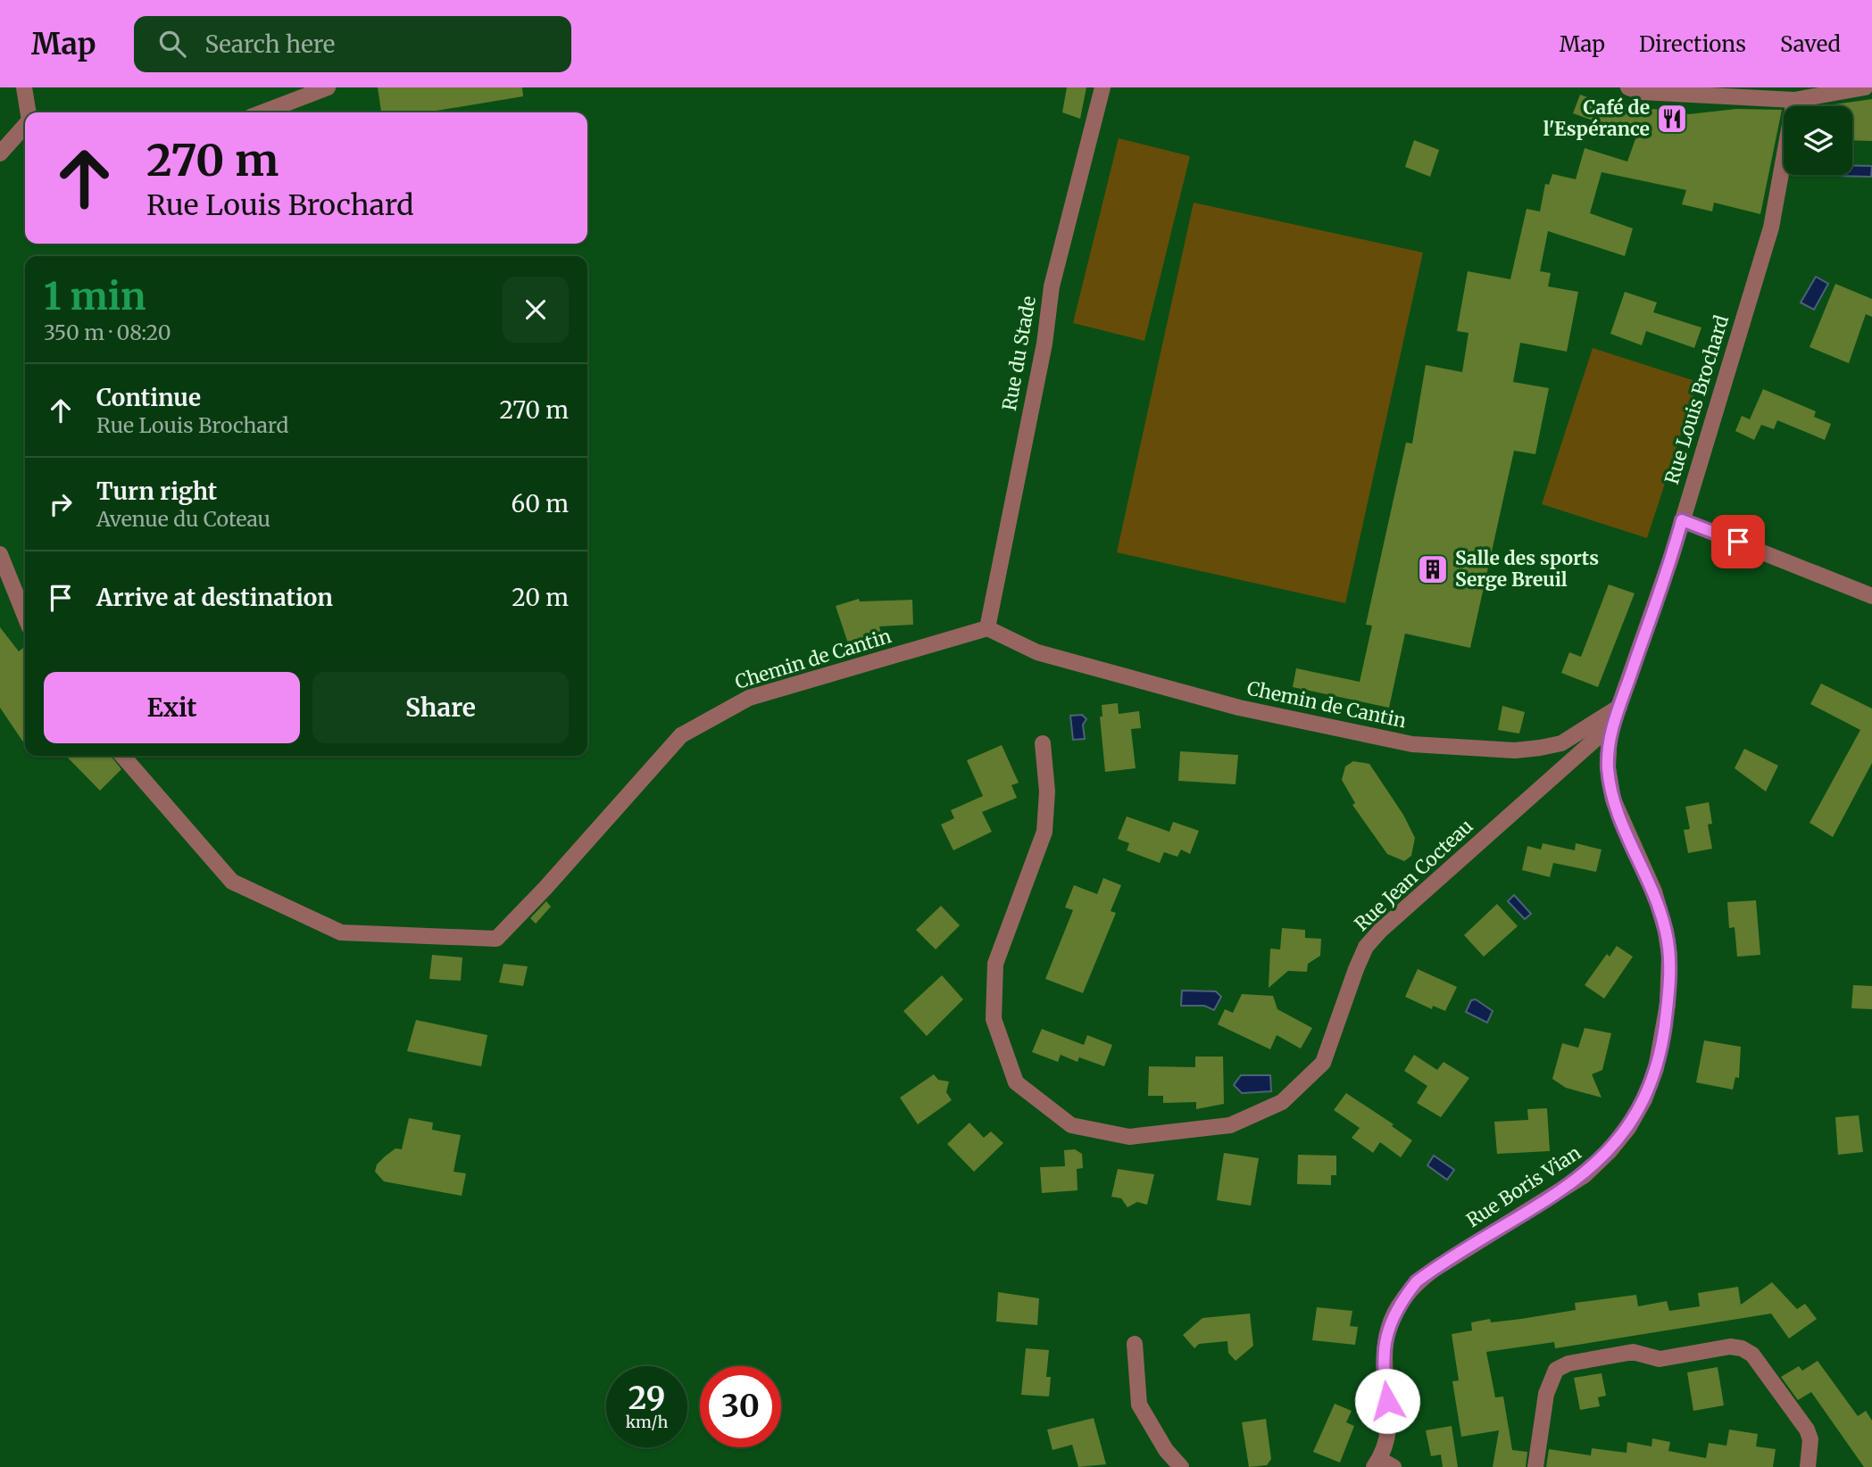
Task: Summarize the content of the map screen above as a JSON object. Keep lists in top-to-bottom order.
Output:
{
  "streets": {
    "street": [
      "Rue du Stade",
      "Rue Louis Brochard",
      "Chemin de Cantin",
      "Rue Jean Cocteau",
      "Rue Boris Vian"
    ]
  },
  "crossings": [
    ["Rue du Stade", "Chemin de Cantin"],
    ["Rue Louis Brochard", "Chemin de Cantin"],
    ["Rue Louis Brochard", "Rue Jean Cocteau"],
    ["Rue Louis Brochard", "Rue Boris Vian"],
    ["Chemin de Cantin", "Rue Jean Cocteau"],
    ["Chemin de Cantin", "Rue Boris Vian"],
    ["Rue Jean Cocteau", "Rue Boris Vian"]
  ],
  "places": {
    "restaurant": ["Café de l'Espérance"],
    "building": ["Salle des sports Serge Breuil"]
  },
  "page": {
    "header": "Map",
    "search": "Search here",
    "nav": ["Map", "Directions", "Saved"],
    "turn": ["270 m", "Rue Louis Brochard"],
    "heading": ["1 min", "350 m · 08:20"],
    "list": [
      {
        "name": "Continue",
        "note": "Rue Louis Brochard",
        "value": "270 m"
      },
      {
        "name": "Turn right",
        "note": "Avenue du Coteau",
        "value": "60 m"
      },
      {
        "name": "Arrive at destination",
        "value": "20 m"
      }
    ],
    "buttons": ["Exit", "Share"],
    "speed": "29 km/h",
    "limit": "30"
  }
}
